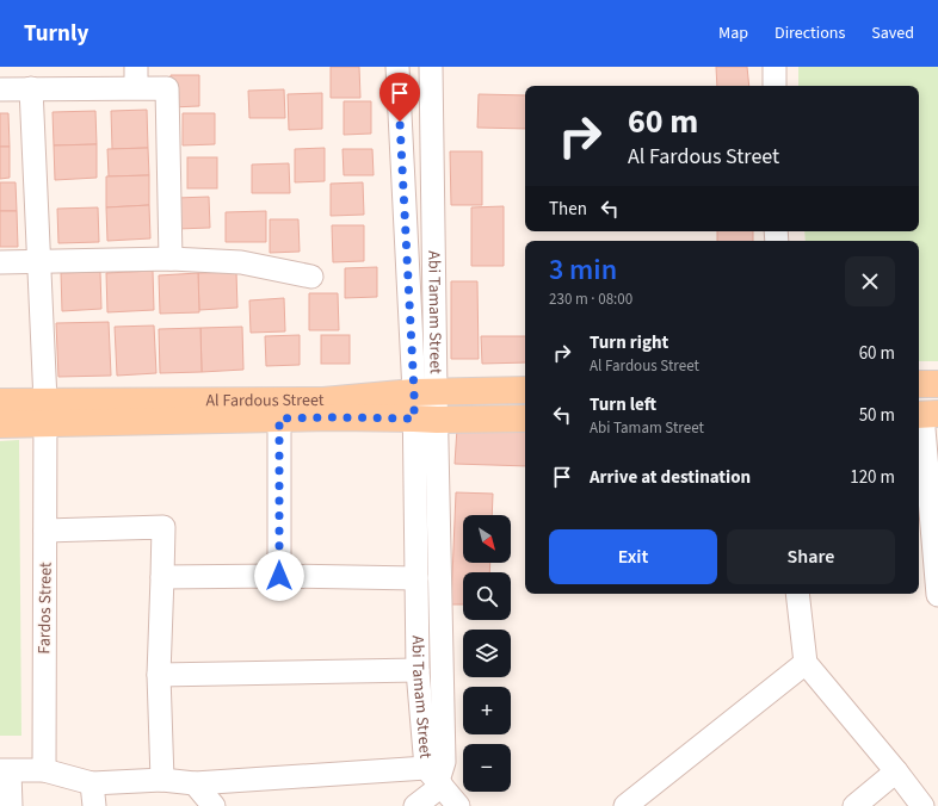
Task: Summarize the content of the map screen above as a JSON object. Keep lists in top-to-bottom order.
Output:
{
  "streets": {
    "main road": ["Al Fardous Street"],
    "street": ["Abi Tamam Street", "Fardos Street"]
  },
  "crossings": [
    ["Abi Tamam Street", "Al Fardous Street"],
    ["Al Fardous Street", "Fardos Street"]
  ],
  "north": "bottom right",
  "page": {
    "header": "Turnly",
    "nav": ["Map", "Directions", "Saved"],
    "turn": ["60 m", "Al Fardous Street"],
    "then": "Then",
    "heading": ["3 min", "230 m · 08:00"],
    "list": [
      {
        "name": "Turn right",
        "note": "Al Fardous Street",
        "value": "60 m"
      },
      {
        "name": "Turn left",
        "note": "Abi Tamam Street",
        "value": "50 m"
      },
      {
        "name": "Arrive at destination",
        "value": "120 m"
      }
    ],
    "map_buttons": ["+", "−"],
    "buttons": ["Exit", "Share"]
  }
}
